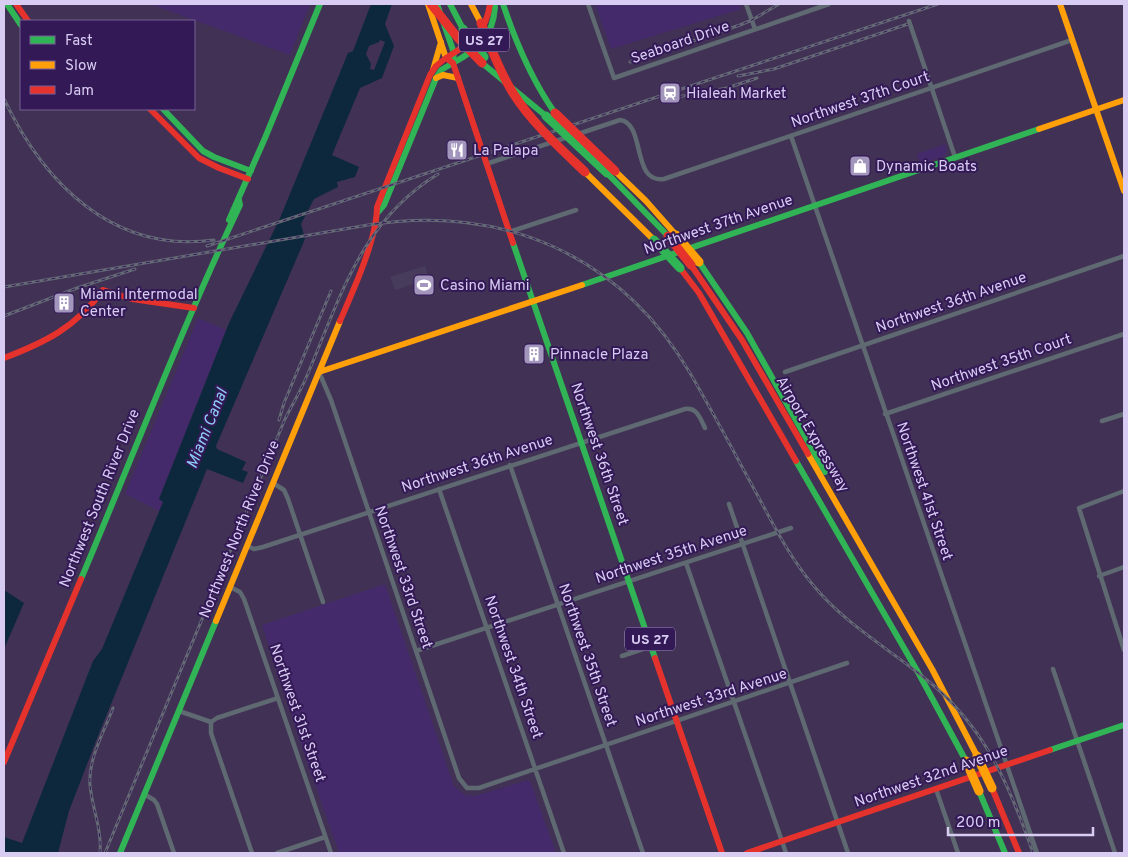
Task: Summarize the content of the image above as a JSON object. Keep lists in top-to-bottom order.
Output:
{
  "streets": {
    "main road": [
      "US 27",
      "Northwest 37th Avenue",
      "Airport Expressway",
      "Northwest 36th Street",
      "Northwest South River Drive",
      "Northwest North River Drive",
      "Northwest 32nd Avenue"
    ],
    "street": [
      "Seaboard Drive",
      "Northwest 37th Court",
      "Northwest 36th Avenue",
      "Northwest 35th Court",
      "Northwest 41st Street",
      "Northwest 35th Avenue",
      "Northwest 33rd Street",
      "Northwest 35th Street",
      "Northwest 34th Street",
      "Northwest 33rd Avenue",
      "Northwest 31st Street"
    ]
  },
  "crossings": [
    ["US 27", "Northwest 36th Street"],
    ["US 27", "Northwest North River Drive"],
    ["Northwest 37th Court", "Northwest 36th Street"],
    ["Northwest 37th Court", "Northwest 41st Street"],
    ["Northwest 37th Avenue", "Northwest 36th Street"],
    ["Northwest 37th Avenue", "Northwest 41st Street"],
    ["Northwest 37th Avenue", "Northwest North River Drive"],
    ["Northwest 37th Avenue", "Northwest 33rd Street"],
    ["Northwest 36th Avenue", "Northwest 36th Street"],
    ["Northwest 36th Avenue", "Northwest 41st Street"],
    ["Northwest 36th Avenue", "Northwest North River Drive"],
    ["Northwest 36th Avenue", "Northwest 33rd Street"],
    ["Northwest 36th Avenue", "Northwest 35th Street"],
    ["Northwest 36th Avenue", "Northwest 34th Street"],
    ["Northwest 35th Court", "Northwest 41st Street"],
    ["Airport Expressway", "Northwest 36th Street"],
    ["Northwest 36th Street", "Northwest North River Drive"],
    ["Northwest 36th Street", "Northwest 35th Avenue"],
    ["Northwest 36th Street", "Northwest 33rd Avenue"],
    ["Northwest 41st Street", "Northwest 32nd Avenue"],
    ["Northwest North River Drive", "Northwest 33rd Street"],
    ["Northwest North River Drive", "Northwest 31st Street"],
    ["Northwest 35th Avenue", "Northwest 33rd Street"],
    ["Northwest 35th Avenue", "Northwest 35th Street"],
    ["Northwest 35th Avenue", "Northwest 34th Street"],
    ["Northwest 33rd Street", "Northwest 33rd Avenue"],
    ["Northwest 35th Street", "Northwest 33rd Avenue"],
    ["Northwest 34th Street", "Northwest 33rd Avenue"]
  ],
  "water": ["Miami Canal"],
  "places": {
    "station": ["Hialeah Market"],
    "restaurant": ["La Palapa"],
    "shop": ["Dynamic Boats"],
    "sports": ["Casino Miami"],
    "building": ["Miami Intermodal Center", "Pinnacle Plaza"]
  },
  "legend": ["Fast", "Slow", "Jam"],
  "scale_bar": "200 m"
}
